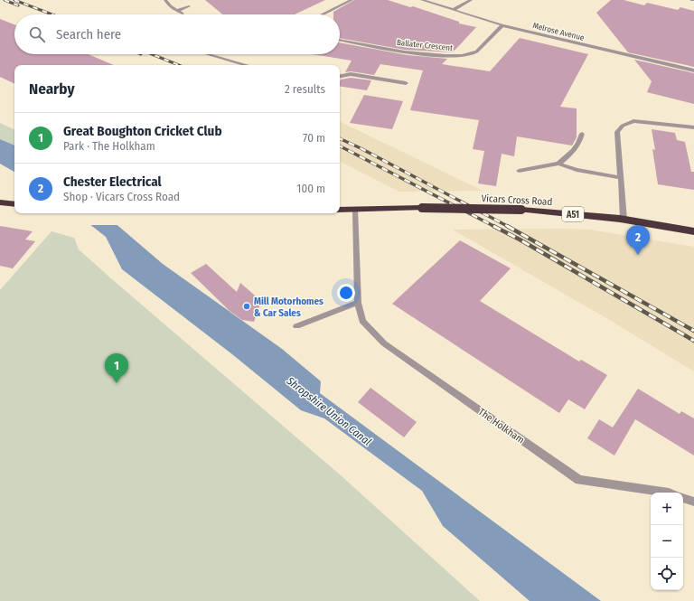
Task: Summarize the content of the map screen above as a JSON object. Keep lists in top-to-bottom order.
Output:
{
  "streets": {
    "highway": ["Vicars Cross Road", "A51"],
    "street": ["Melrose Avenue", "Ballater Crescent", "The Holkham"]
  },
  "crossings": [
    ["Melrose Avenue", "Ballater Crescent"],
    ["Vicars Cross Road", "The Holkham"]
  ],
  "water": ["Shropshire Union Canal"],
  "places": ["Mill Motorhomes & Car Sales"],
  "page": {
    "search": "Search here",
    "heading": ["Nearby", "2 results"],
    "list": [
      {
        "mark": "1",
        "name": "Great Boughton Cricket Club",
        "note": "Park · The Holkham",
        "value": "70 m"
      },
      {
        "mark": "2",
        "name": "Chester Electrical",
        "note": "Shop · Vicars Cross Road",
        "value": "100 m"
      }
    ],
    "pins": ["2", "1"],
    "map_buttons": ["+", "−"]
  }
}
